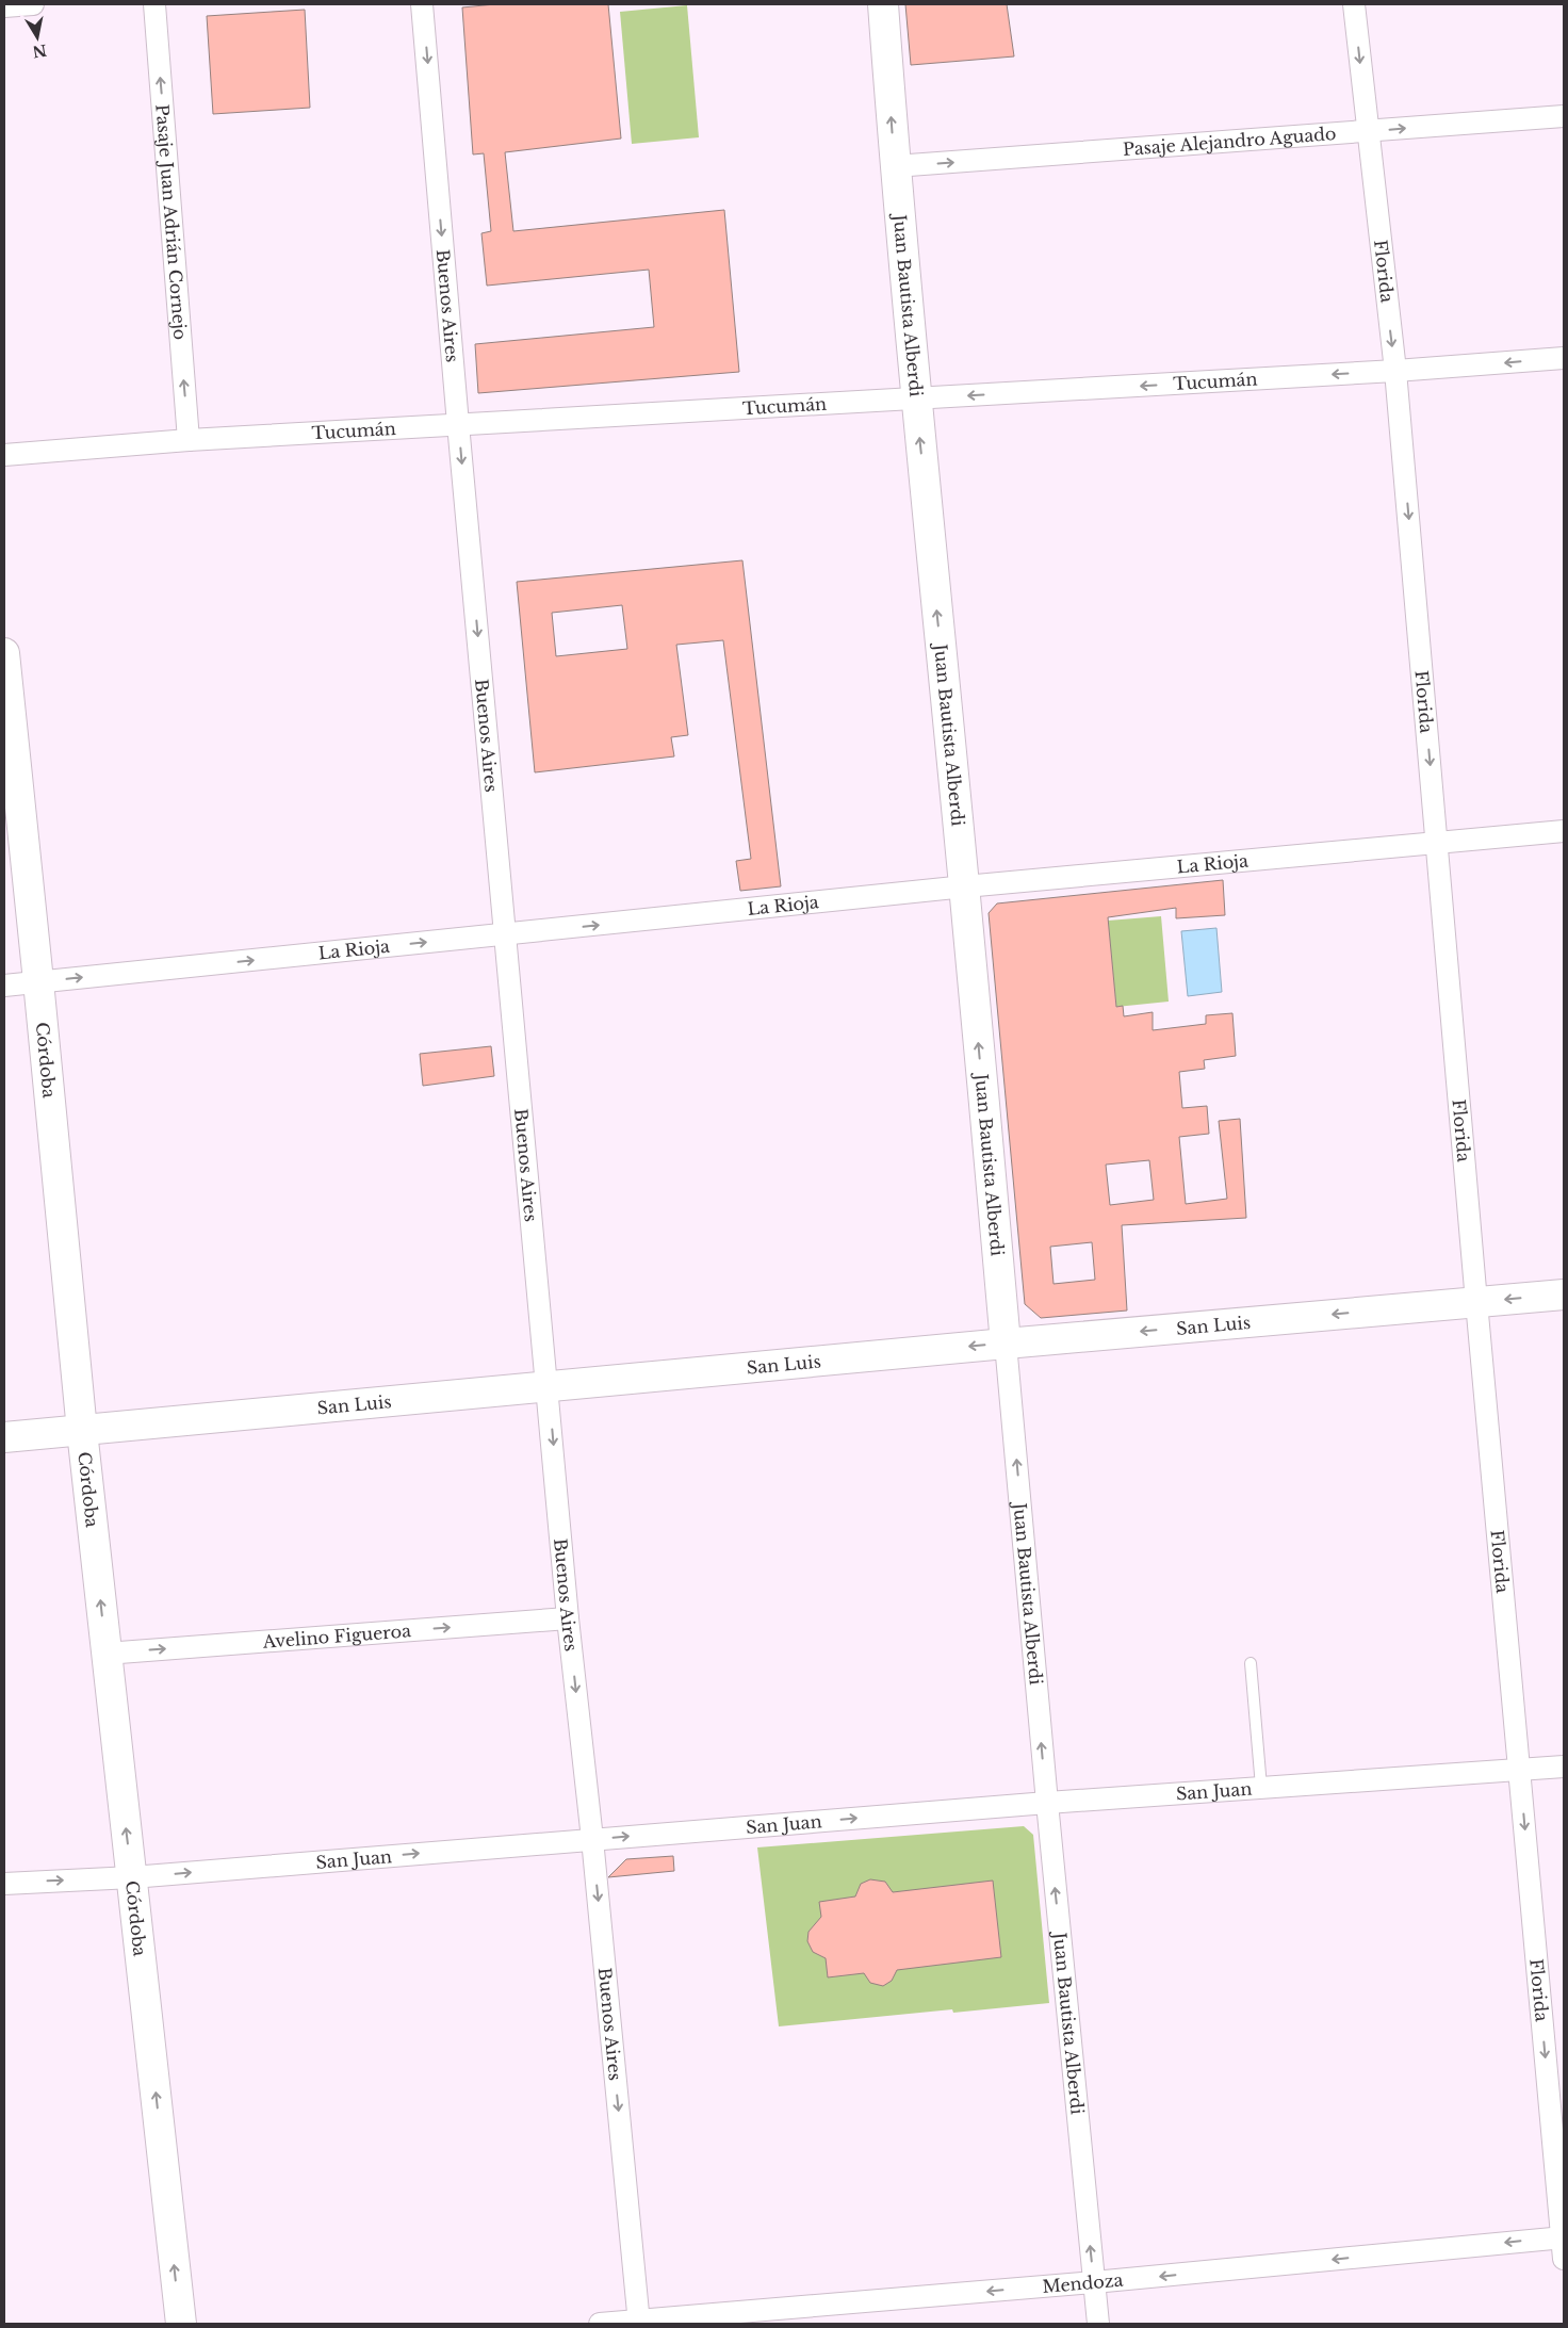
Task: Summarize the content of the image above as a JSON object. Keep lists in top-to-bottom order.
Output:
{
  "streets": {
    "street": [
      "Pasaje Alejandro Aguado",
      "Pasaje Juan Adrián Cornejo",
      "Florida",
      "Buenos Aires",
      "Juan Bautista Alberdi",
      "Tucumán",
      "La Rioja",
      "Córdoba",
      "San Luis",
      "Avelino Figueroa",
      "San Juan",
      "Mendoza"
    ]
  },
  "crossings": [
    ["Pasaje Alejandro Aguado", "Florida"],
    ["Pasaje Alejandro Aguado", "Juan Bautista Alberdi"],
    ["Pasaje Juan Adrián Cornejo", "Tucumán"],
    ["Florida", "Tucumán"],
    ["Florida", "La Rioja"],
    ["Florida", "San Luis"],
    ["Florida", "San Juan"],
    ["Florida", "Mendoza"],
    ["Buenos Aires", "Tucumán"],
    ["Buenos Aires", "La Rioja"],
    ["Buenos Aires", "San Luis"],
    ["Buenos Aires", "Avelino Figueroa"],
    ["Buenos Aires", "San Juan"],
    ["Buenos Aires", "Mendoza"],
    ["Juan Bautista Alberdi", "Tucumán"],
    ["Juan Bautista Alberdi", "La Rioja"],
    ["Juan Bautista Alberdi", "San Luis"],
    ["Juan Bautista Alberdi", "San Juan"],
    ["Juan Bautista Alberdi", "Mendoza"],
    ["La Rioja", "Córdoba"],
    ["Córdoba", "San Luis"],
    ["Córdoba", "Avelino Figueroa"],
    ["Córdoba", "San Juan"]
  ],
  "one_way": [
    "Pasaje Alejandro Aguado",
    "Pasaje Juan Adrián Cornejo",
    "Florida",
    "Buenos Aires",
    "Juan Bautista Alberdi",
    "Tucumán",
    "La Rioja",
    "Córdoba",
    "San Luis",
    "Avelino Figueroa",
    "San Juan",
    "Mendoza"
  ],
  "north": "bottom"
}
